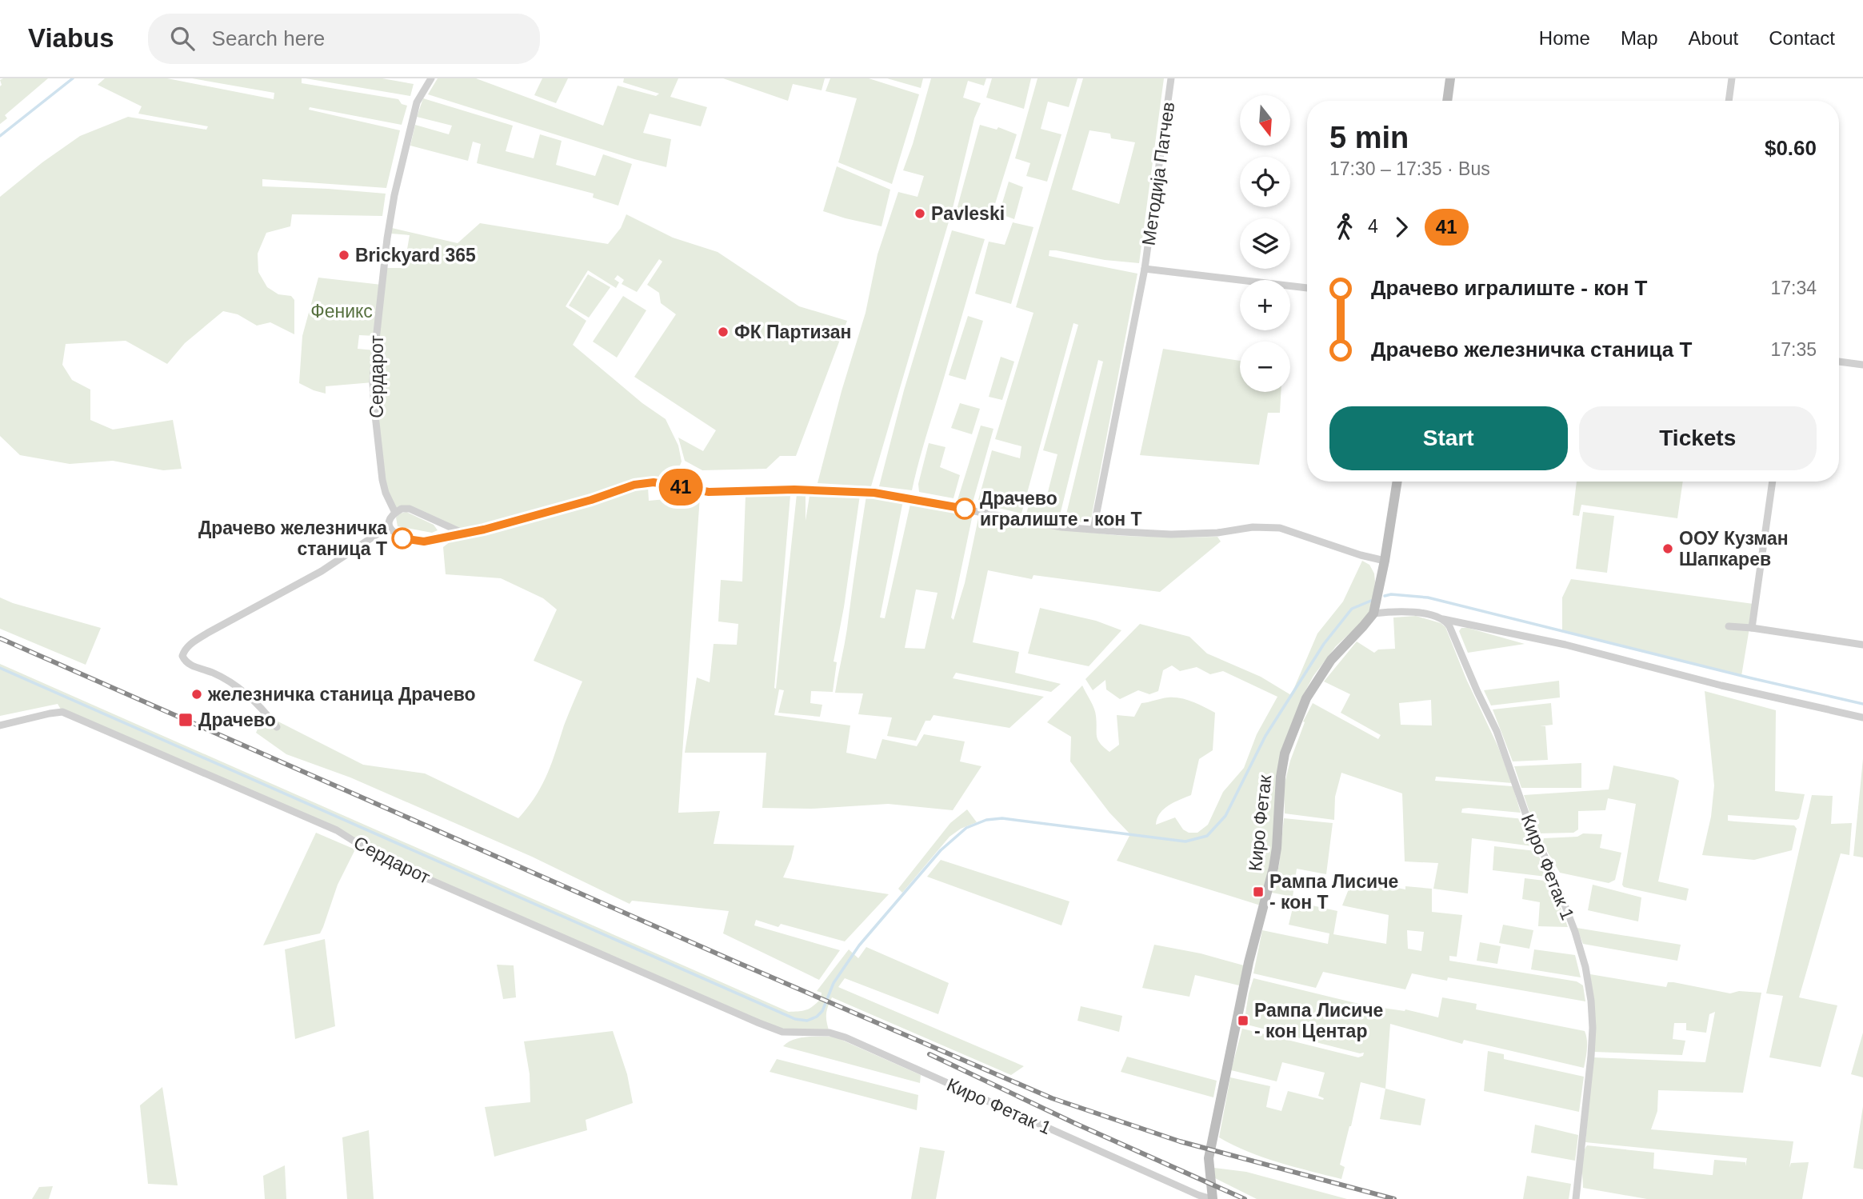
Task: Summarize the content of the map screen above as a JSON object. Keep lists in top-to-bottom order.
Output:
{
  "streets": {
    "main road": ["Киро Фетак"],
    "street": ["Методија Патчев", "Сердарот", "Киро Фетак 1"]
  },
  "crossings": [
    ["Сердарот", "Киро Фетак 1"],
    ["Киро Фетак", "Киро Фетак 1"]
  ],
  "parks": ["Феникс"],
  "places": {
    "other": [
      "Pavleski",
      "Brickyard 365",
      "ФК Партизан",
      "Драчево игралиште - кон T",
      "Драчево железничка станица Т",
      "ООУ Кузман Шапкарев",
      "железничка станица Драчево"
    ],
    "transit": ["Драчево", "Рампа Лисиче - кон Т", "Рампа Лисиче - кон Центар"]
  },
  "lines": ["bus line 41"],
  "north": "bottom",
  "page": {
    "header": "Viabus",
    "search": "Search here",
    "nav": [
      "Home",
      "Map",
      "About",
      "Contact"
    ],
    "on_map": "41",
    "map_buttons": ["+", "−"],
    "heading": ["5 min", "17:30 – 17:35 · Bus", "$0.60"],
    "legs": ["4", "41"],
    "list": [
      {
        "name": "Драчево игралиште - кон T",
        "value": "17:34"
      },
      {
        "name": "Драчево железничка станица Т",
        "value": "17:35"
      }
    ],
    "buttons": ["Start", "Tickets"]
  }
}
